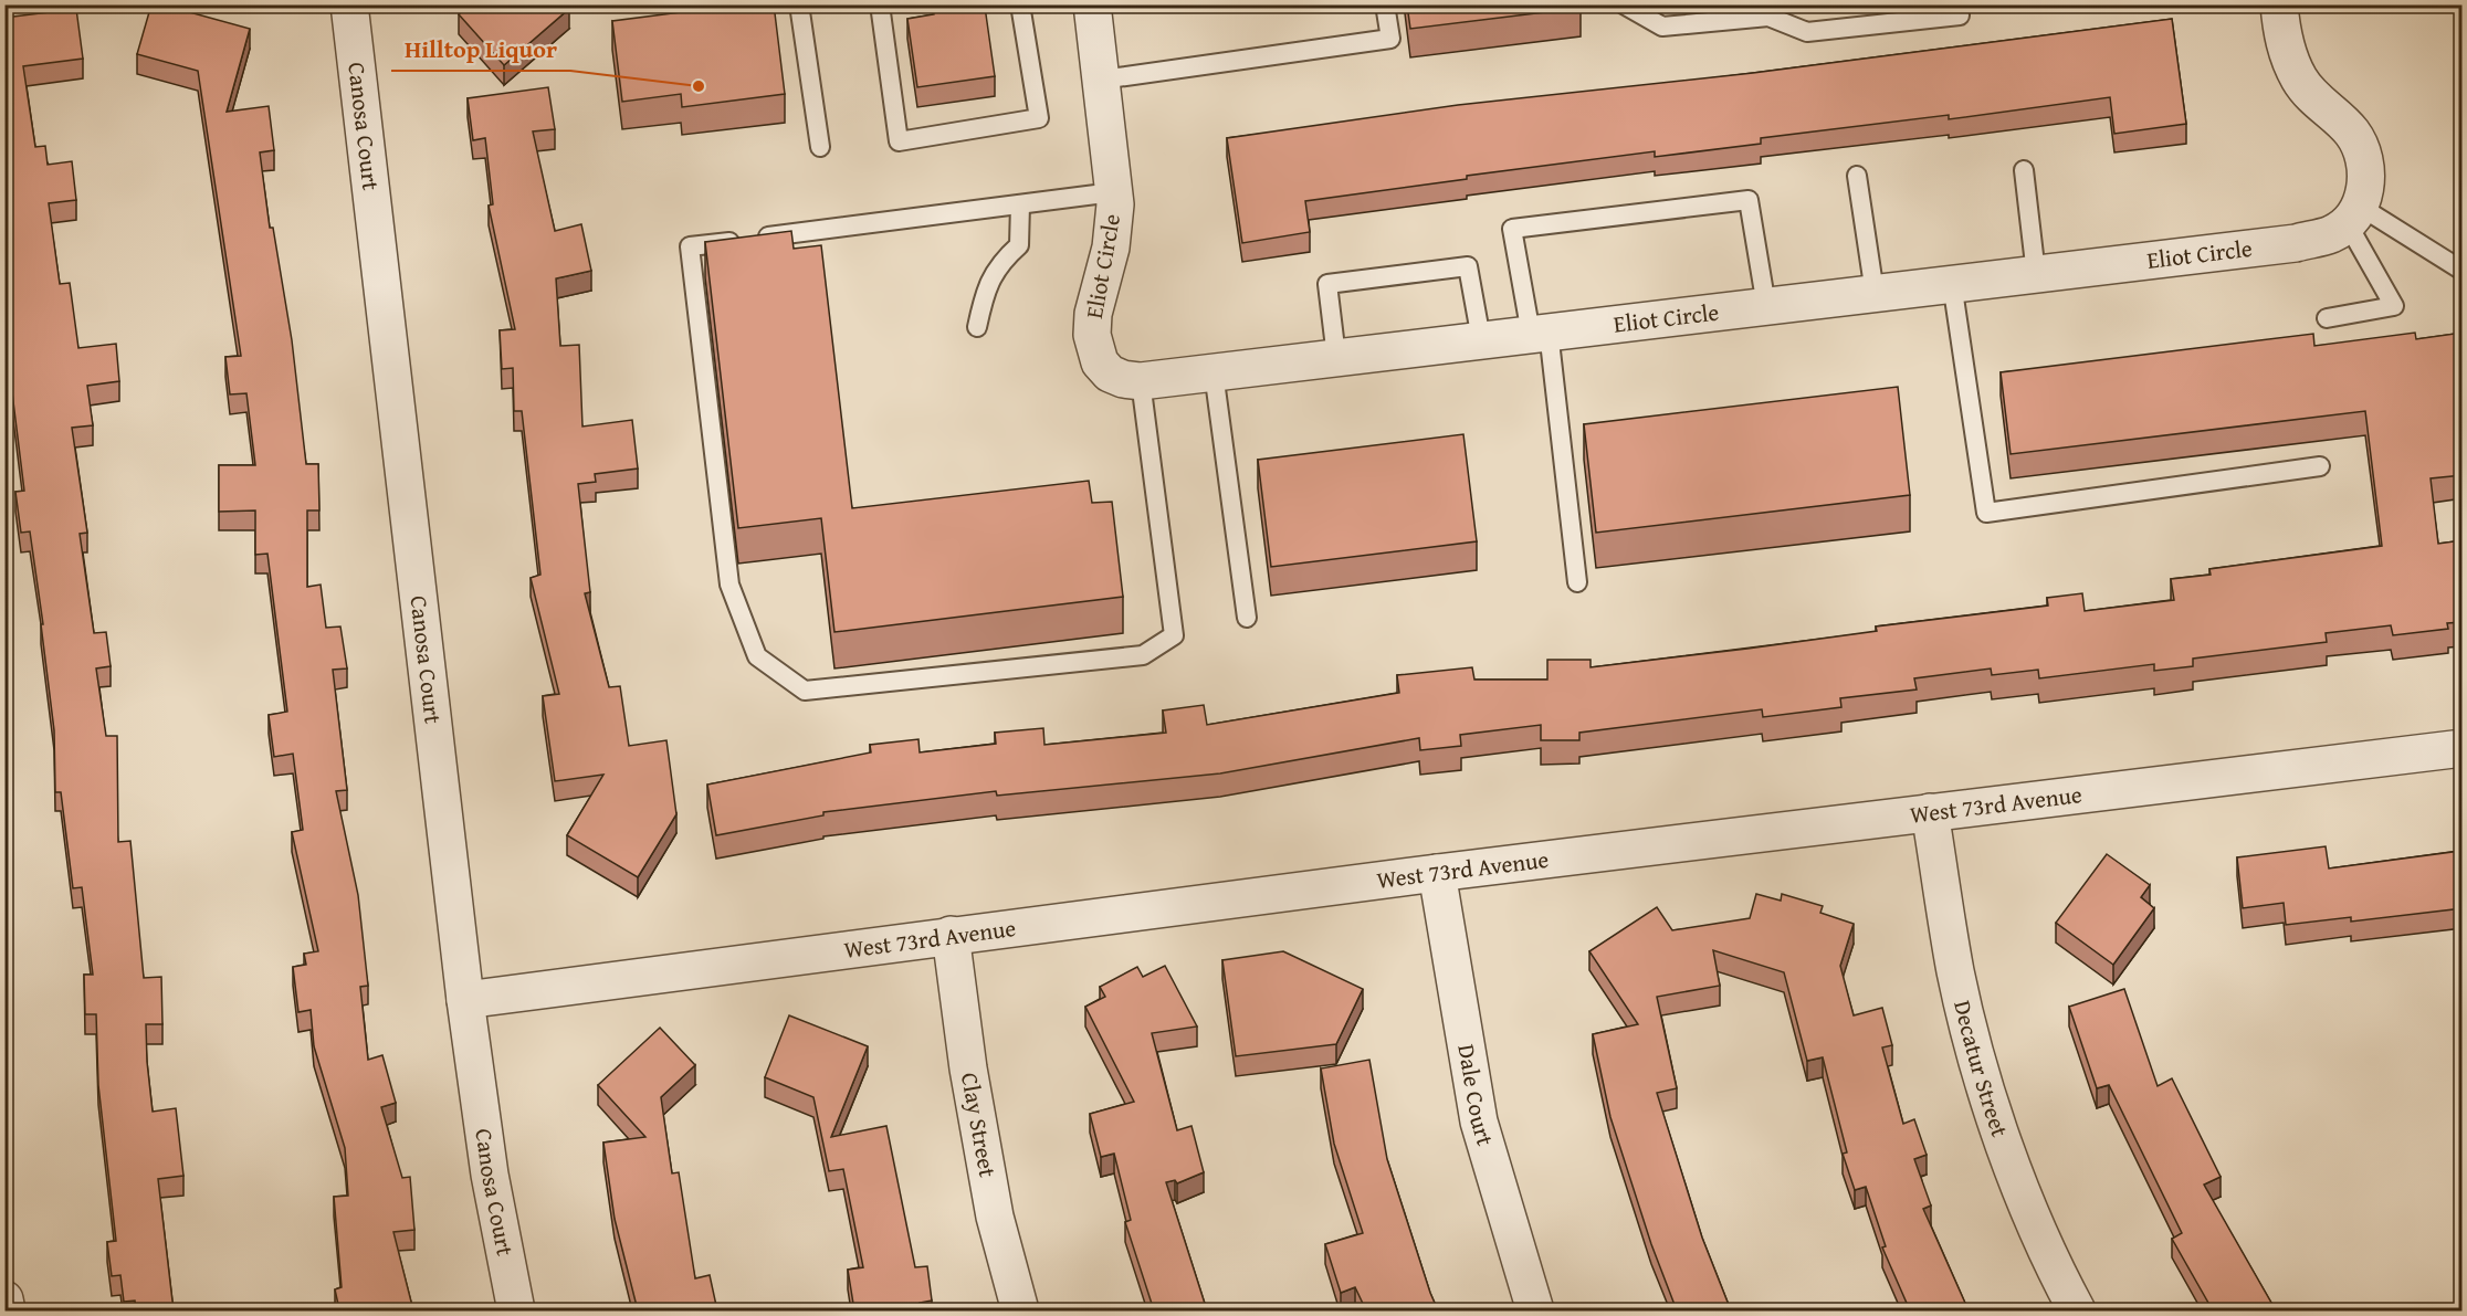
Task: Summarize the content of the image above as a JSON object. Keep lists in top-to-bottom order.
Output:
{
  "streets": {
    "street": [
      "Canosa Court",
      "Eliot Circle",
      "West 73rd Avenue",
      "Decatur Street",
      "Dale Court",
      "Clay Street"
    ]
  },
  "crossings": [
    ["Canosa Court", "West 73rd Avenue"],
    ["West 73rd Avenue", "Decatur Street"],
    ["West 73rd Avenue", "Dale Court"],
    ["West 73rd Avenue", "Clay Street"]
  ],
  "places": ["Hilltop Liquor"]
}
